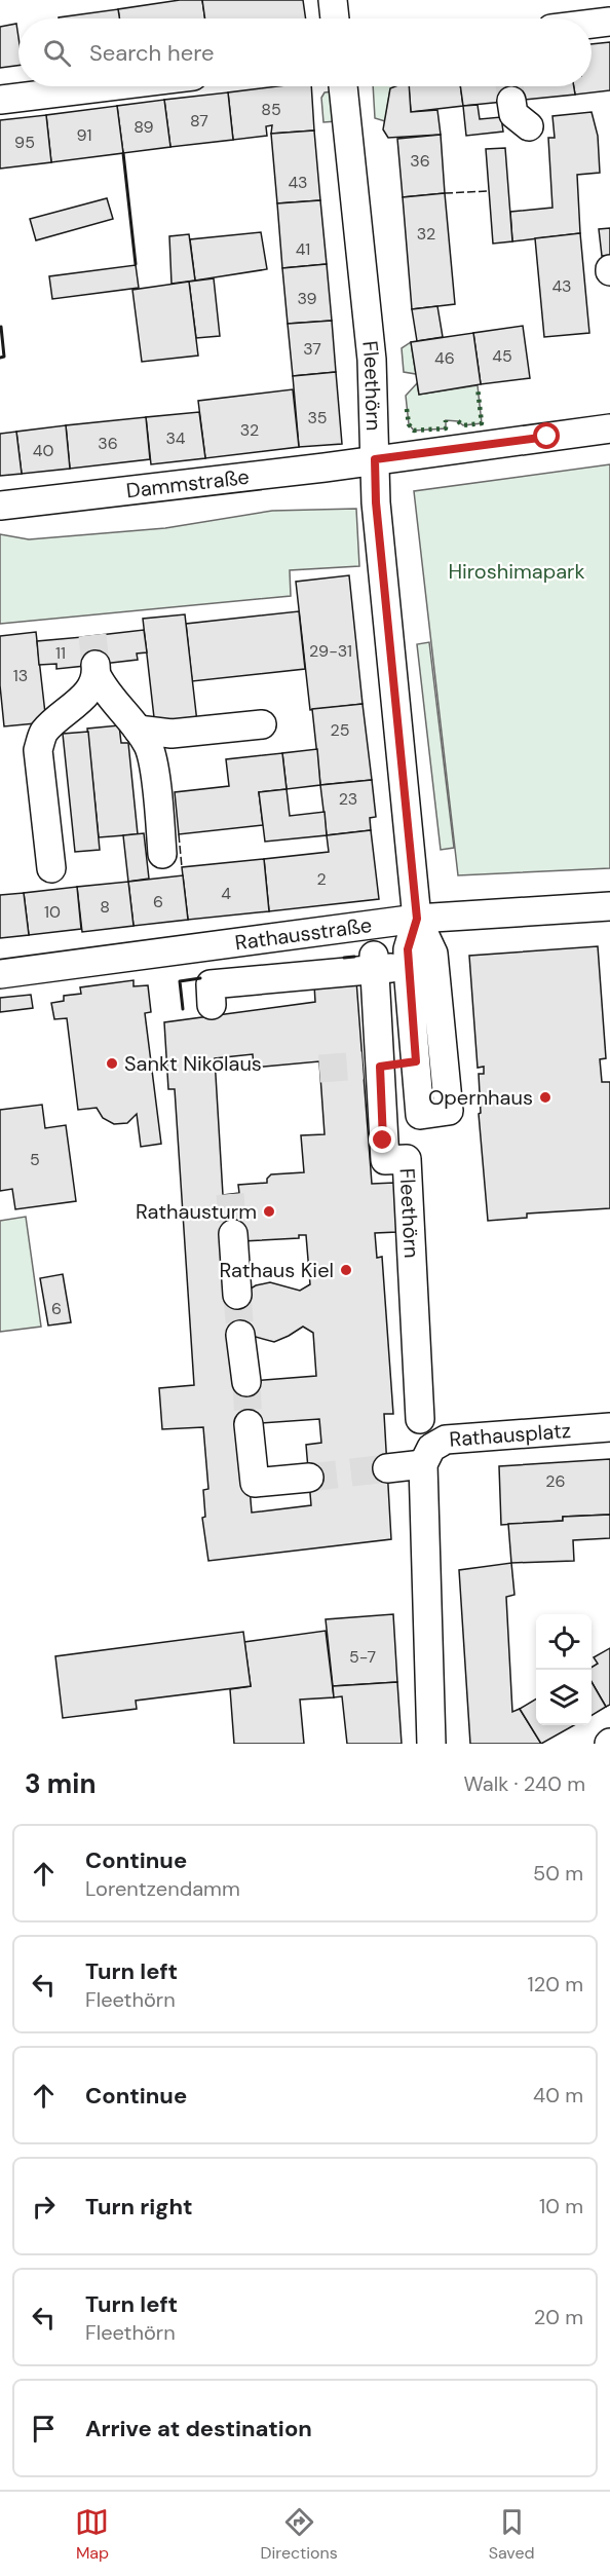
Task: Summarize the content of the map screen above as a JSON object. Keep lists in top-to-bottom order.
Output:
{
  "streets": {
    "street": [
      "Fleethörn",
      "Dammstraße",
      "Rathausstraße",
      "Rathausplatz"
    ]
  },
  "crossings": [
    ["Fleethörn", "Dammstraße"],
    ["Fleethörn", "Rathausstraße"]
  ],
  "parks": ["Hiroshimapark"],
  "places": [
    "Sankt Nikolaus",
    "Opernhaus",
    "Rathausturm",
    "Rathaus Kiel"
  ],
  "house_numbers": [
    "85",
    "87",
    "89",
    "91",
    "95",
    "36",
    "43",
    "32",
    "41",
    "43",
    "39",
    "37",
    "45",
    "46",
    "35",
    "32",
    "34",
    "36",
    "40",
    "29-31",
    "11",
    "13",
    "25",
    "23",
    "2",
    "4",
    "6",
    "8",
    "10",
    "5",
    "6",
    "26",
    "5-7"
  ],
  "page": {
    "search": "Search here",
    "heading": ["3 min", "Walk · 240 m"],
    "list": [
      ["Continue", "Lorentzendamm", "50 m"],
      ["Turn left", "Fleethörn", "120 m"],
      ["Continue", "40 m"],
      ["Turn right", "10 m"],
      ["Turn left", "Fleethörn", "20 m"],
      "Arrive at destination"
    ],
    "nav": ["Map", "Directions", "Saved"]
  }
}
